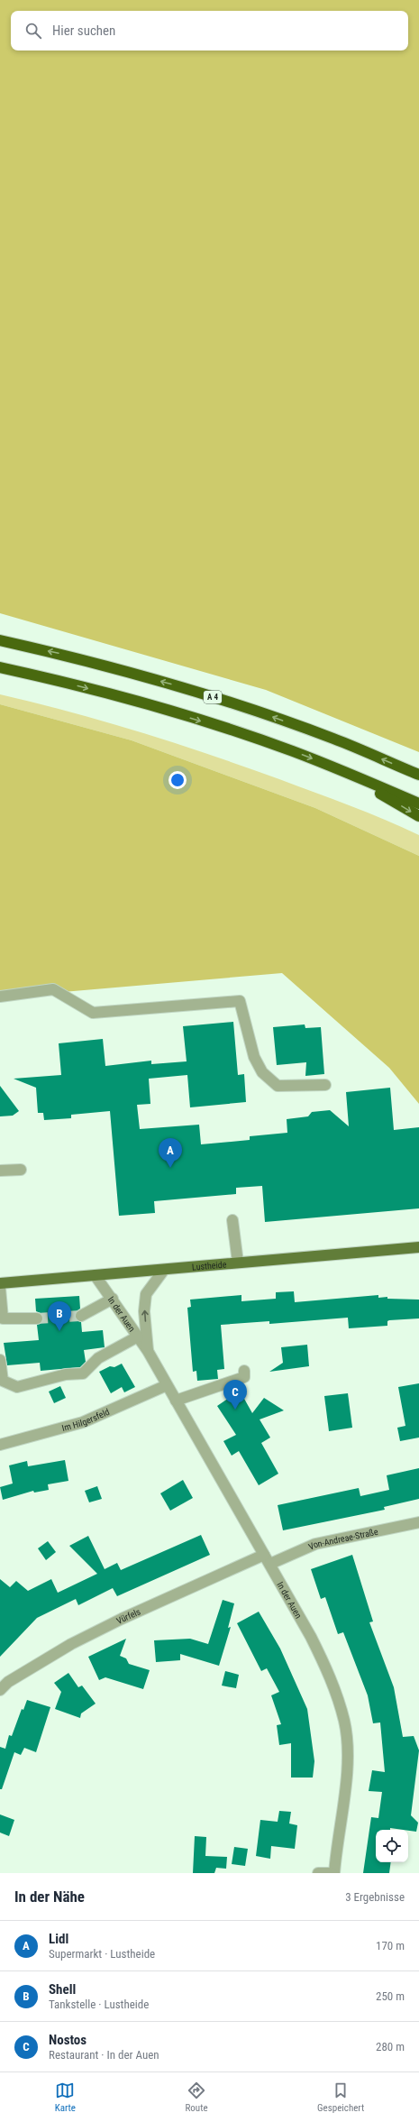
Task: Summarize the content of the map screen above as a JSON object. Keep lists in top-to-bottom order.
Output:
{
  "streets": {
    "highway": ["A 4"],
    "main road": ["Lustheide"],
    "street": [
      "In der Auen",
      "Im Hilgersfeld",
      "Von-Andreae-Straße",
      "Vürfels"
    ]
  },
  "crossings": [
    ["Lustheide", "In der Auen"],
    ["In der Auen", "Im Hilgersfeld"],
    ["In der Auen", "Von-Andreae-Straße"],
    ["In der Auen", "Vürfels"],
    ["Von-Andreae-Straße", "Vürfels"]
  ],
  "page": {
    "search": "Hier suchen",
    "pins": ["A", "B", "C"],
    "heading": ["In der Nähe", "3 Ergebnisse"],
    "list": [
      {
        "mark": "A",
        "name": "Lidl",
        "note": "Supermarkt · Lustheide",
        "value": "170 m"
      },
      {
        "mark": "B",
        "name": "Shell",
        "note": "Tankstelle · Lustheide",
        "value": "250 m"
      },
      {
        "mark": "C",
        "name": "Nostos",
        "note": "Restaurant · In der Auen",
        "value": "280 m"
      }
    ],
    "nav": ["Karte", "Route", "Gespeichert"]
  }
}
